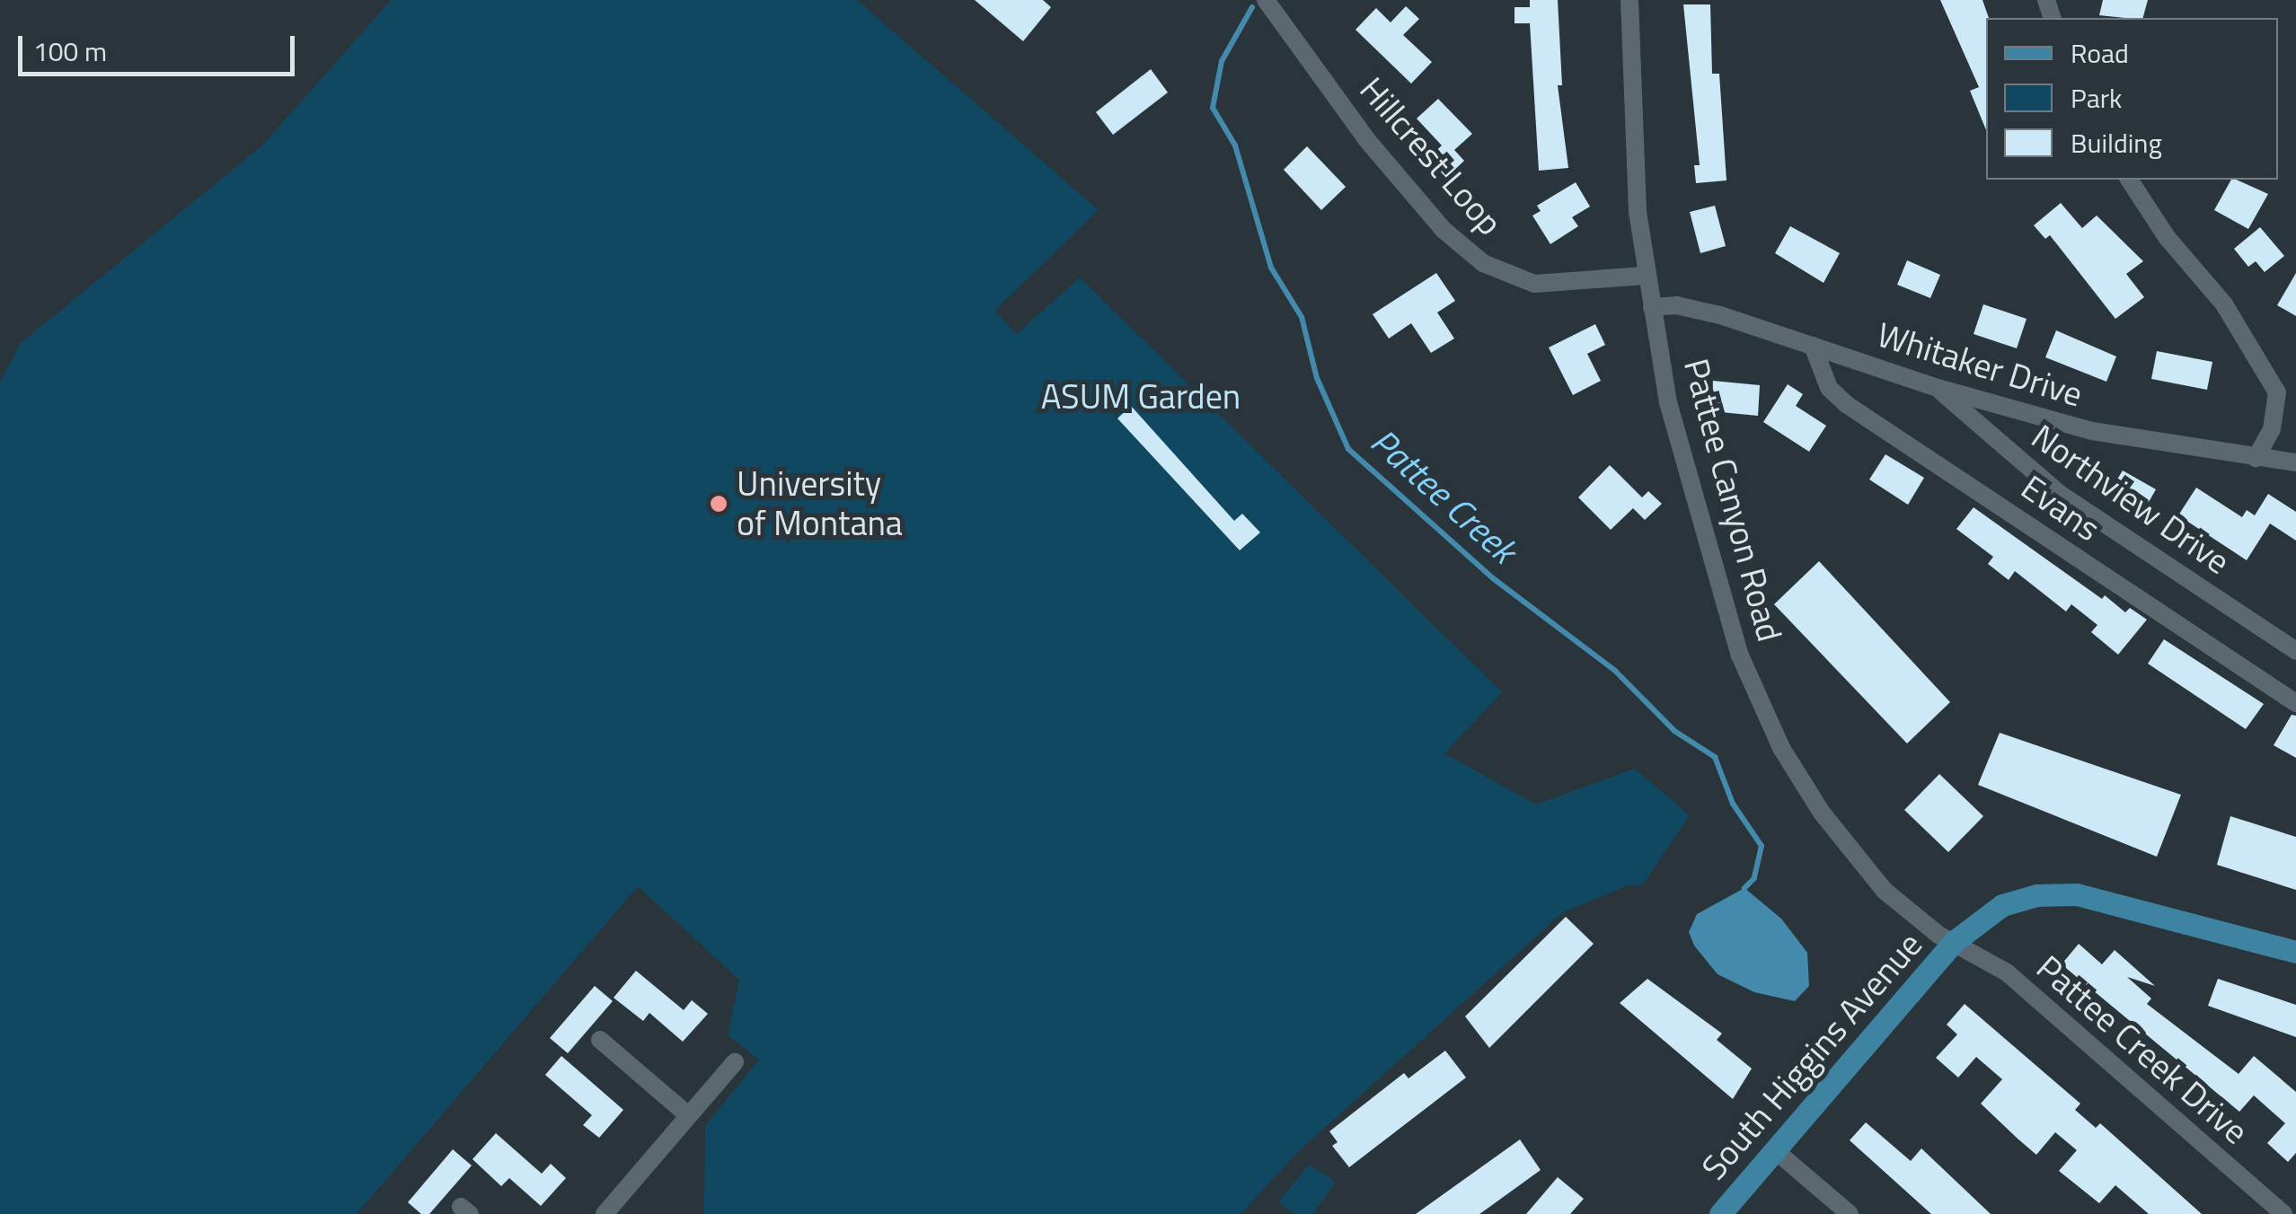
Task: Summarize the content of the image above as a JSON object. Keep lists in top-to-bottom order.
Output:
{
  "streets": {
    "main road": ["South Higgins Avenue"],
    "street": [
      "Hillcrest Loop",
      "Whitaker Drive",
      "Northview Drive",
      "Pattee Canyon Road",
      "Evans",
      "Pattee Creek Drive"
    ]
  },
  "crossings": [
    ["Hillcrest Loop", "Pattee Canyon Road"],
    ["Whitaker Drive", "Northview Drive"],
    ["Whitaker Drive", "Pattee Canyon Road"],
    ["Whitaker Drive", "Evans"],
    ["Pattee Canyon Road", "Pattee Creek Drive"],
    ["Pattee Canyon Road", "South Higgins Avenue"],
    ["Pattee Creek Drive", "South Higgins Avenue"]
  ],
  "water": ["Pattee Creek"],
  "parks": ["ASUM Garden"],
  "places": ["University of Montana"],
  "legend": ["Road", "Park", "Building"],
  "scale_bar": "100 m"
}
